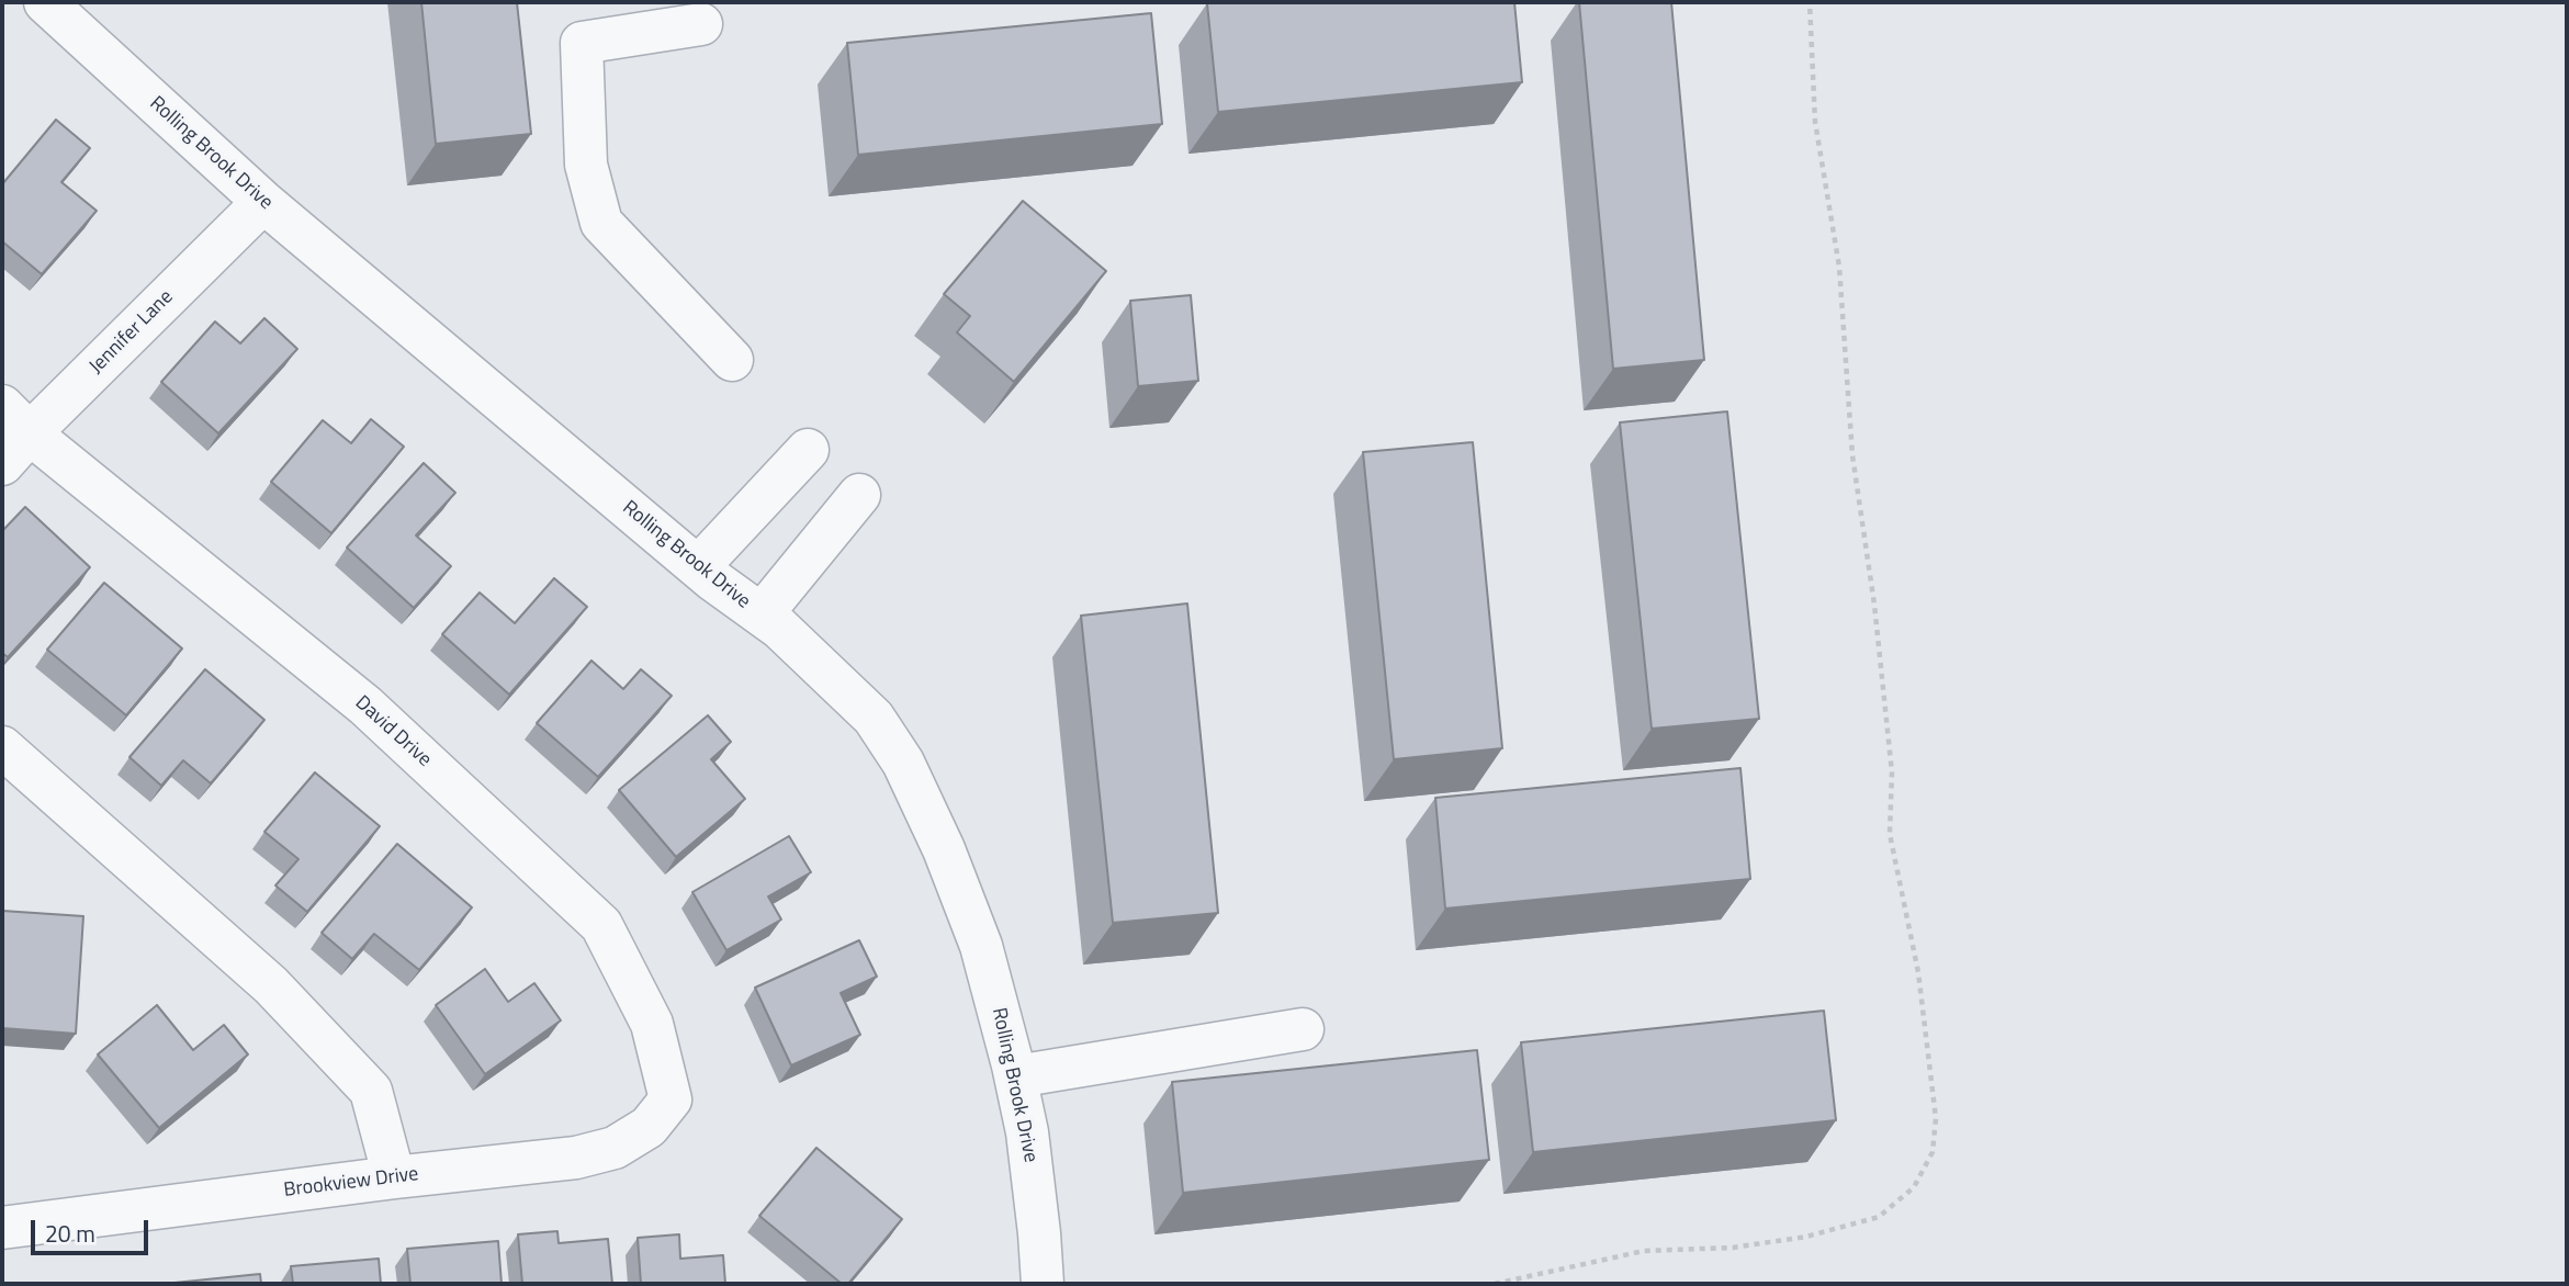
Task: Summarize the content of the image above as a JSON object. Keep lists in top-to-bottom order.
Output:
{
  "streets": {
    "street": [
      "Rolling Brook Drive",
      "Jennifer Lane",
      "David Drive",
      "Brookview Drive"
    ]
  },
  "crossings": [
    ["Rolling Brook Drive", "Jennifer Lane"],
    ["Jennifer Lane", "David Drive"],
    ["David Drive", "Brookview Drive"]
  ],
  "scale_bar": "20 m"
}
